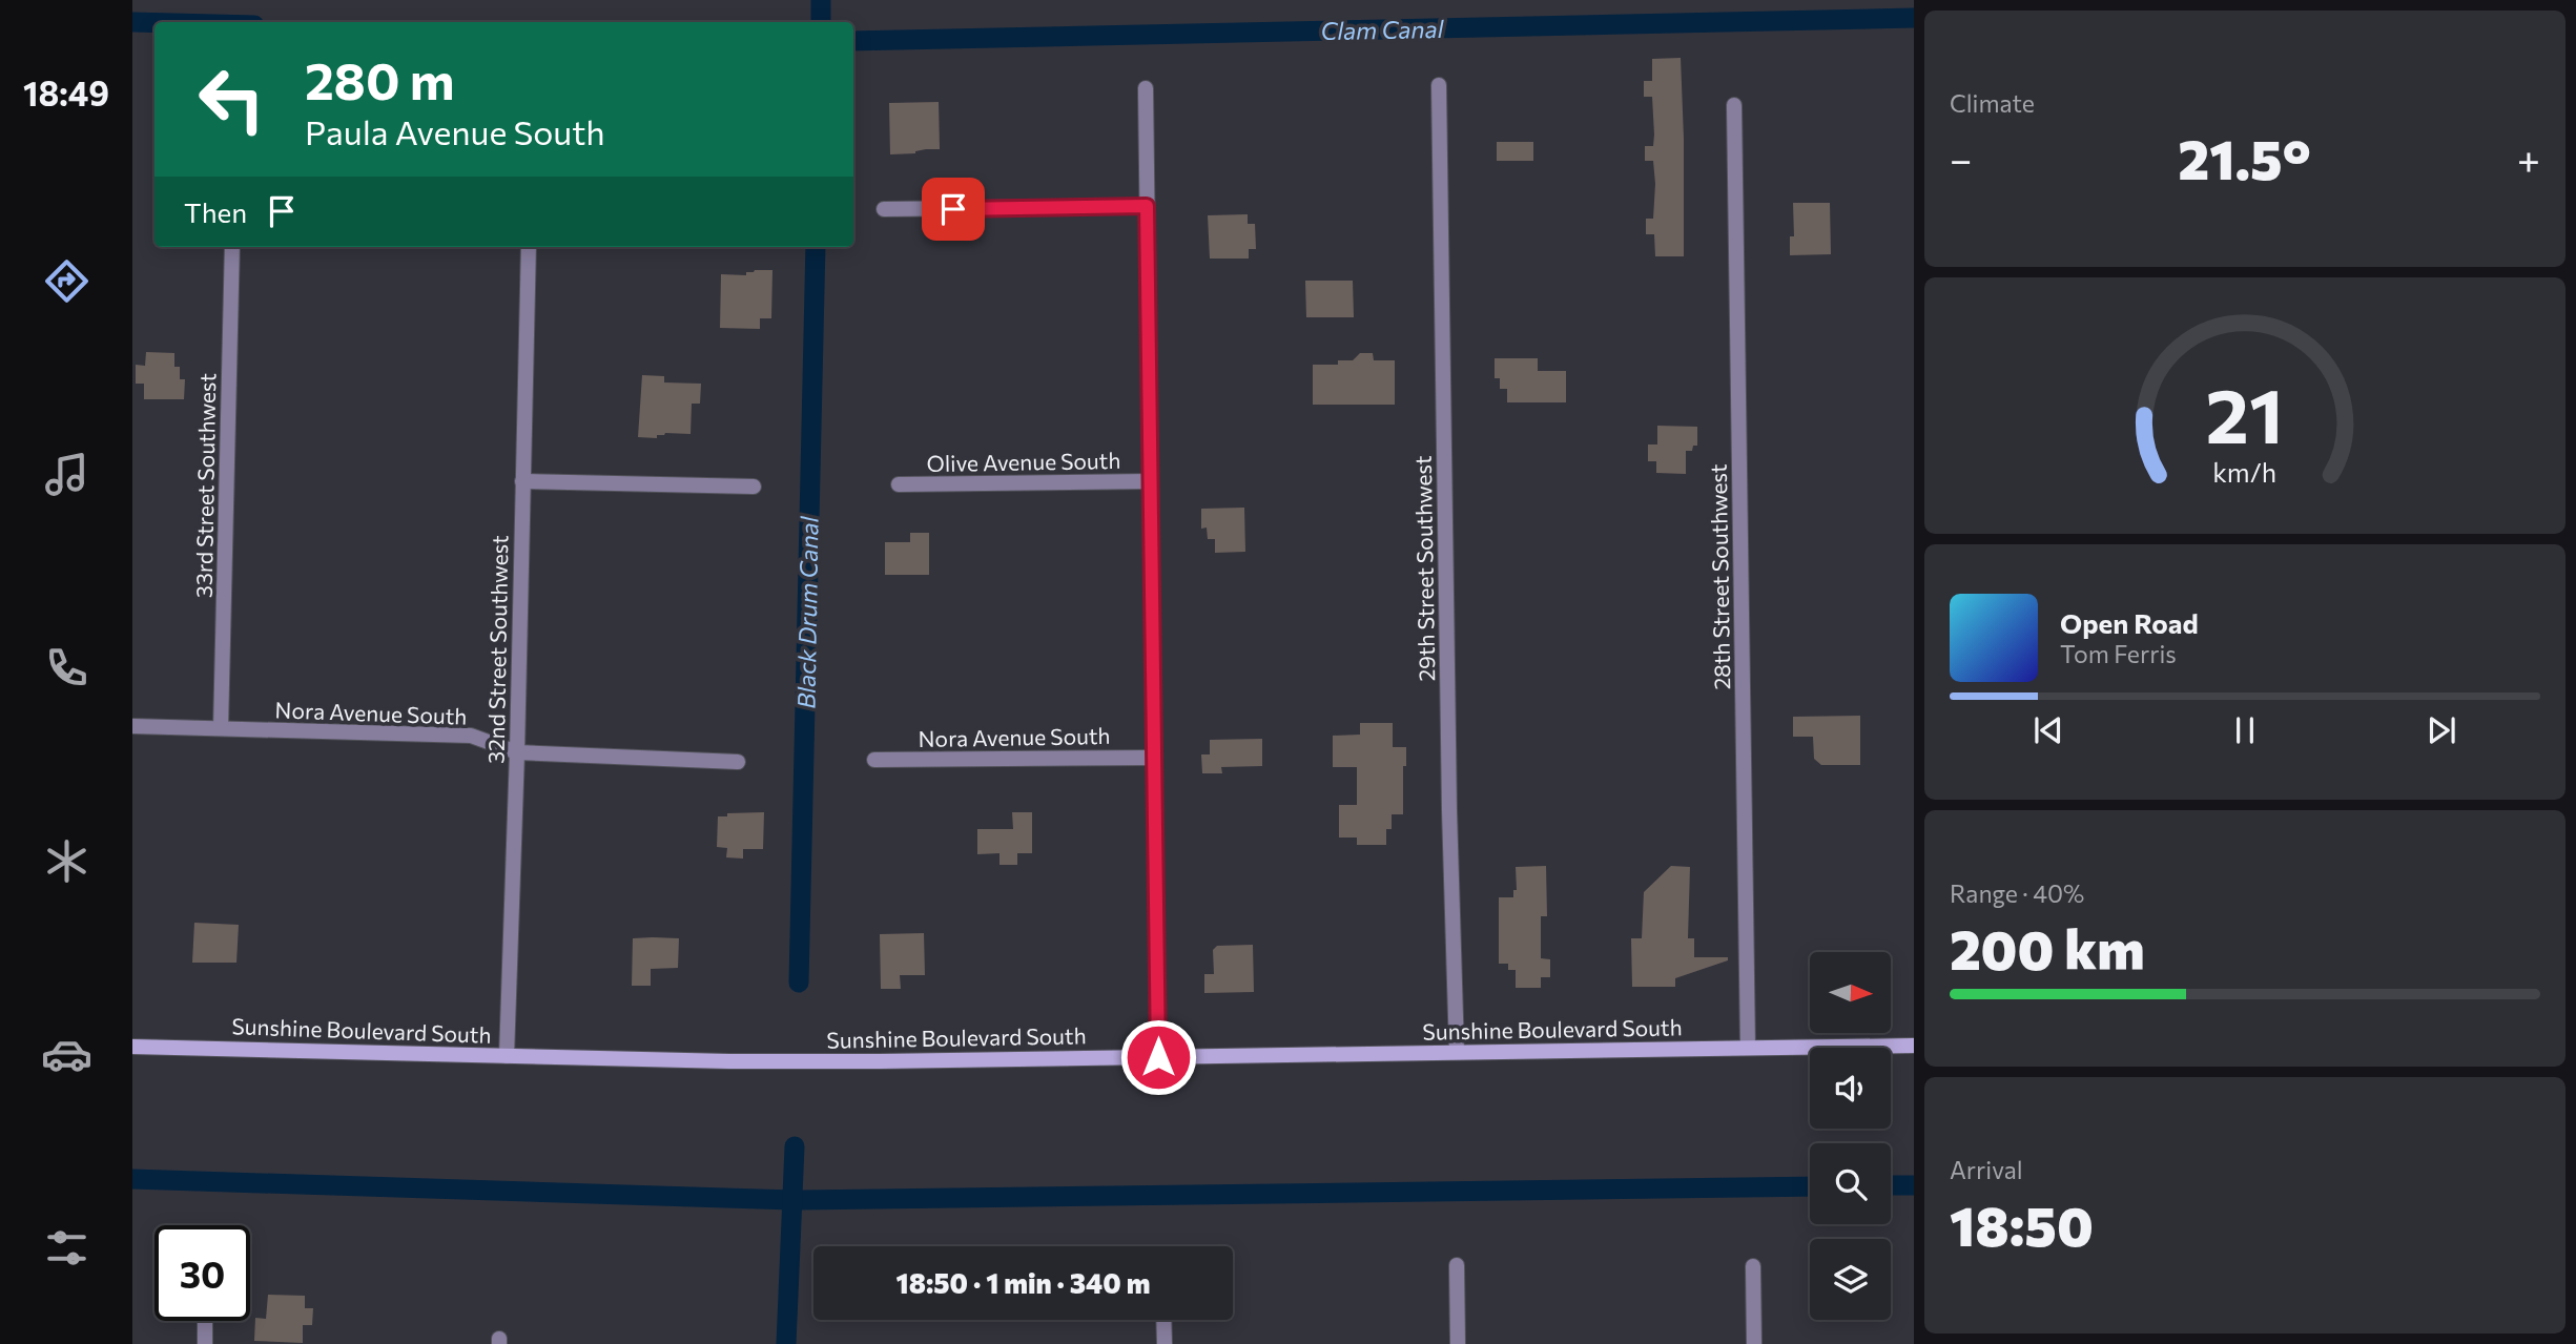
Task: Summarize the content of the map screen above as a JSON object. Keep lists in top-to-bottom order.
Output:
{
  "streets": {
    "street": [
      "Olive Avenue South",
      "33rd Street Southwest",
      "29th Street Southwest",
      "28th Street Southwest",
      "32nd Street Southwest",
      "Nora Avenue South",
      "Sunshine Boulevard South"
    ]
  },
  "crossings": [
    ["33rd Street Southwest", "Nora Avenue South"],
    ["29th Street Southwest", "Sunshine Boulevard South"],
    ["28th Street Southwest", "Sunshine Boulevard South"],
    ["32nd Street Southwest", "Nora Avenue South"],
    ["32nd Street Southwest", "Sunshine Boulevard South"]
  ],
  "water": ["Clam Canal", "Black Drum Canal"],
  "north": "right",
  "page": {
    "tabs": "18:49",
    "tile": [
      "Climate",
      ["Range · 40%", "200 km"],
      ["Arrival", "18:50"]
    ],
    "turn": ["280 m", "Paula Avenue South"],
    "heat": ["−", "21.5°", "+"],
    "then": "Then",
    "song": ["Open Road", "Tom Ferris"],
    "limit": "30",
    "trip": "18:50 · 1 min · 340 m",
    "gauge": ["21", "km/h"]
  }
}
